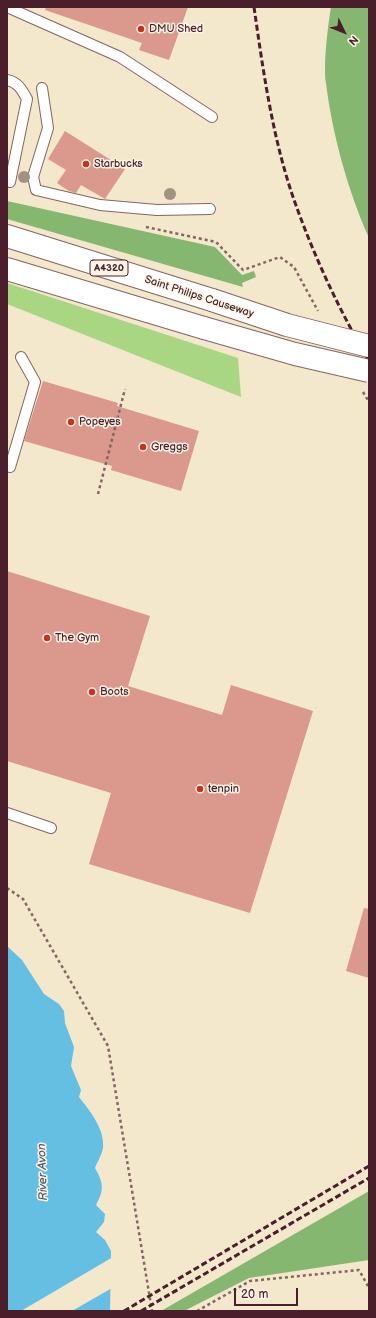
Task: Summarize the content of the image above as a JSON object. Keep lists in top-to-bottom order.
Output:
{
  "streets": {
    "main road": ["A4320", "Saint Philips Causeway"]
  },
  "water": ["River Avon"],
  "places": [
    "DMU Shed",
    "Starbucks",
    "Popeyes",
    "Greggs",
    "The Gym",
    "Boots",
    "tenpin"
  ],
  "scale_bar": "20 m",
  "north": "bottom right"
}
